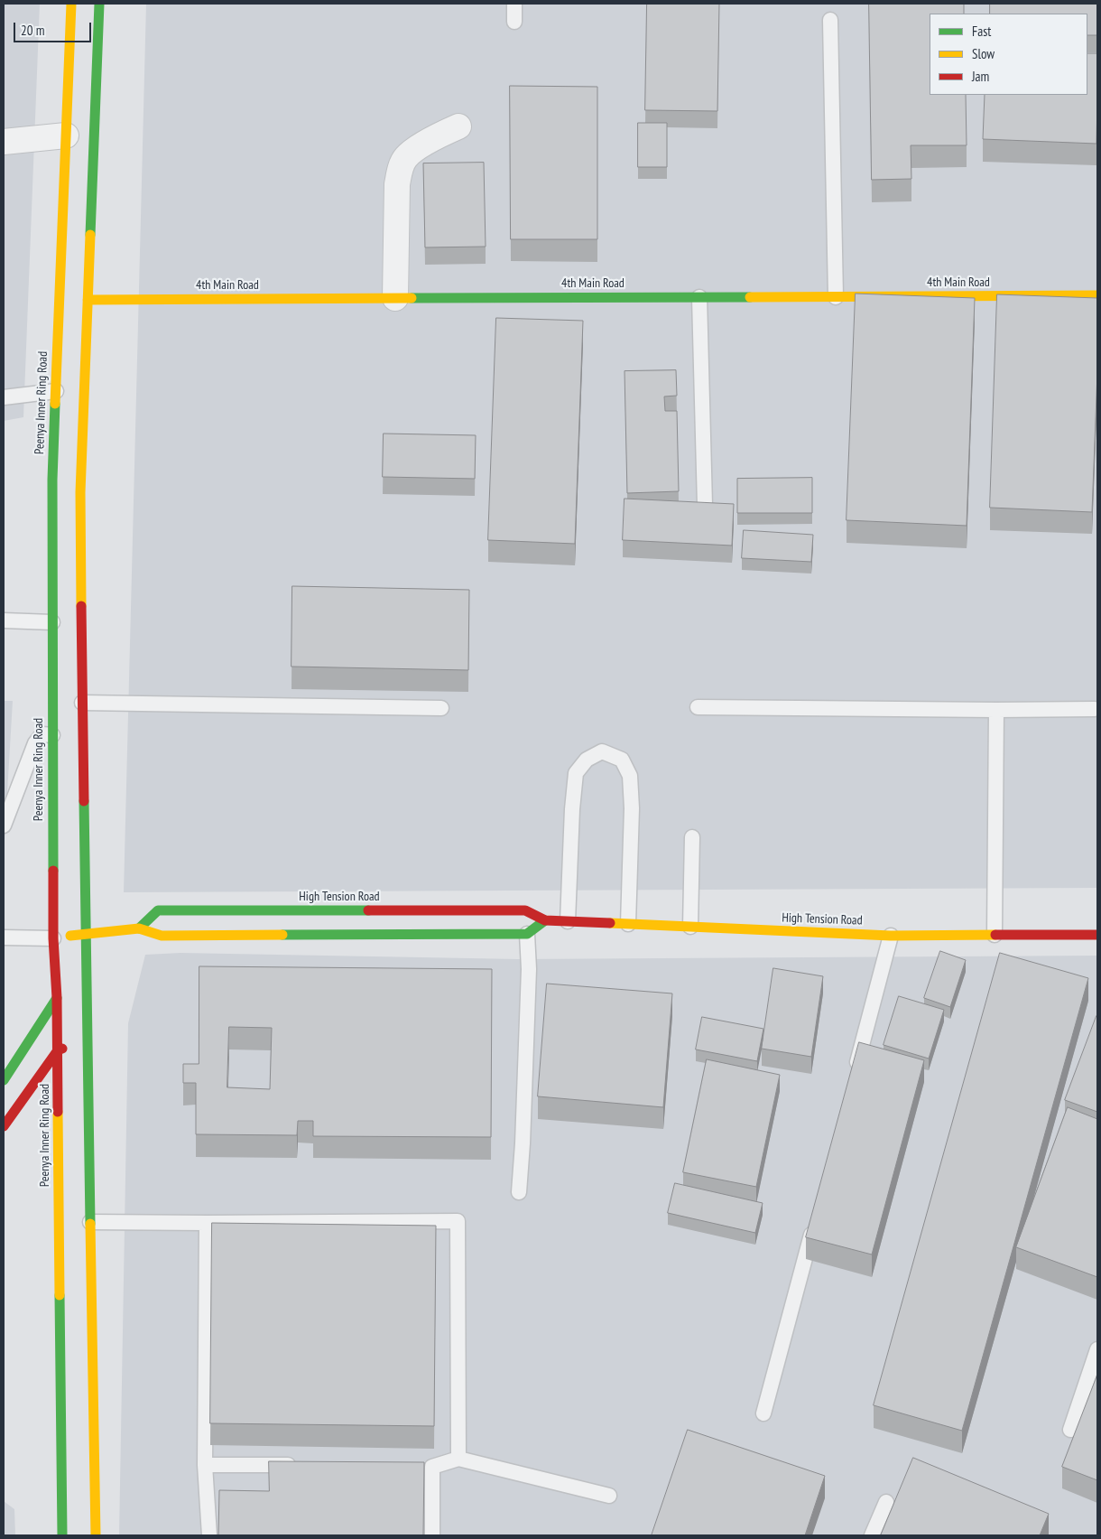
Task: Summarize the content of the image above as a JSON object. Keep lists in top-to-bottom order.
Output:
{
  "streets": {
    "main road": ["4th Main Road", "Peenya Inner Ring Road", "High Tension Road"]
  },
  "legend": ["Fast", "Slow", "Jam"],
  "scale_bar": "20 m"
}
